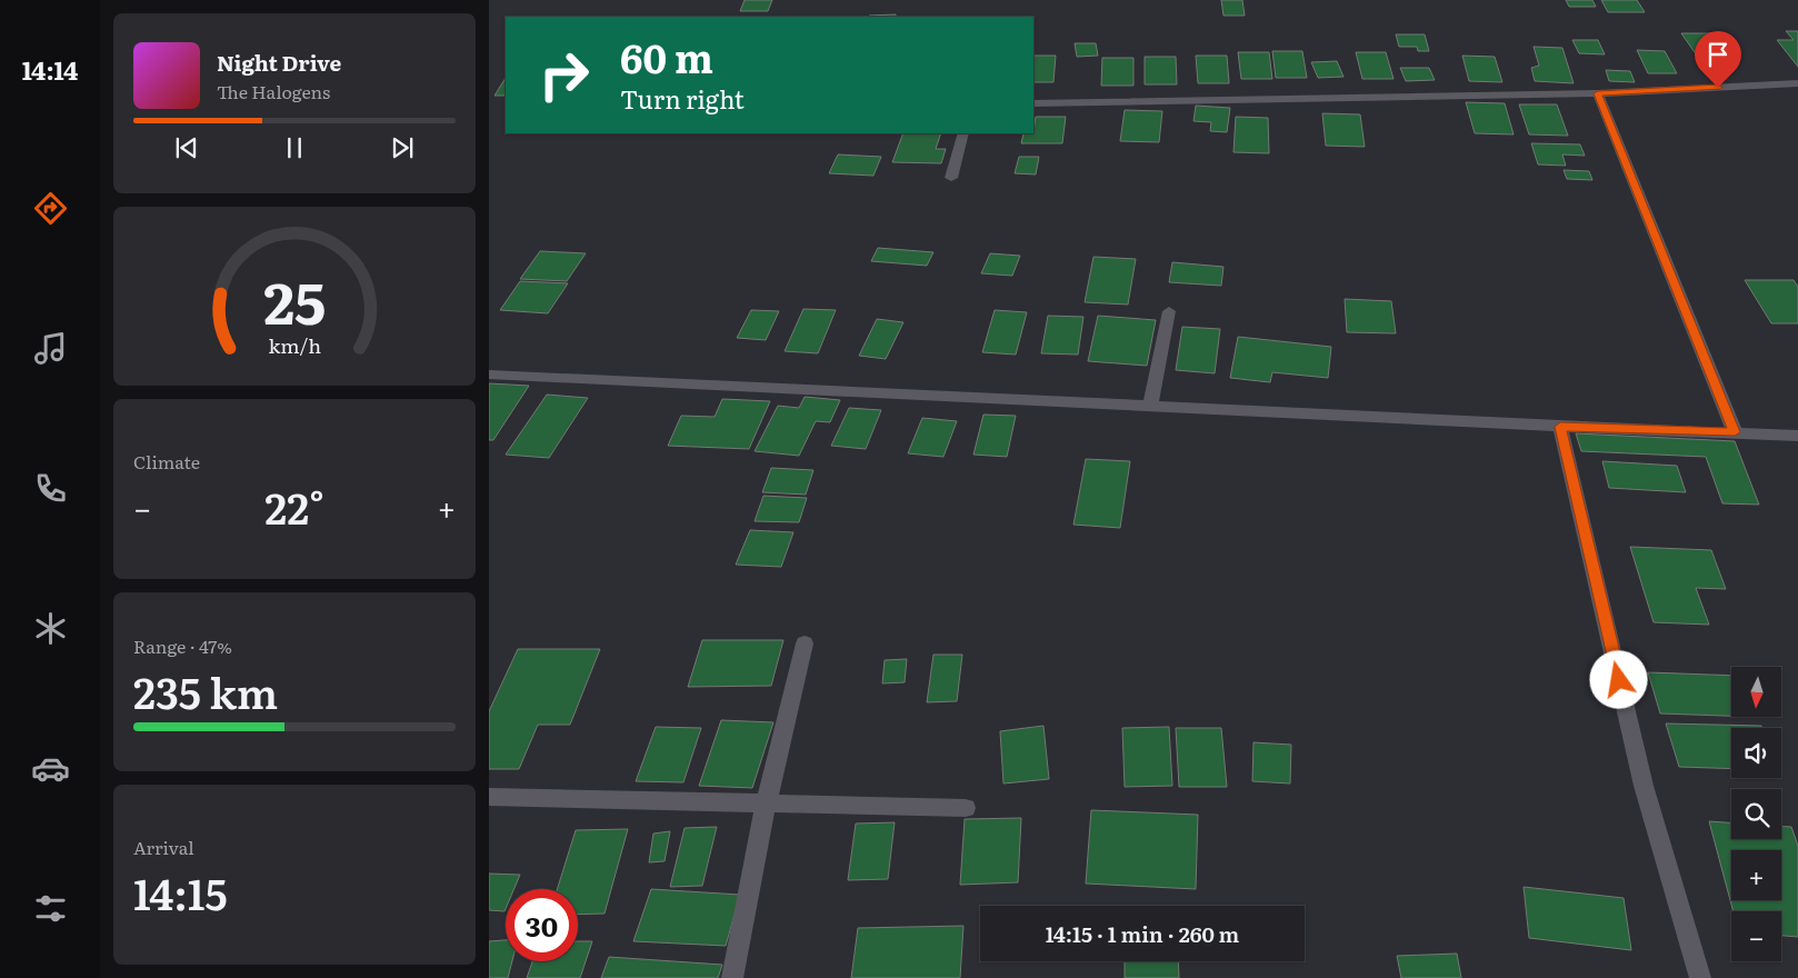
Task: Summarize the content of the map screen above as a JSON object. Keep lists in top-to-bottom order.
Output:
{
  "north": "bottom",
  "page": {
    "tabs": "14:14",
    "turn": ["60 m", "Turn right"],
    "song": ["Night Drive", "The Halogens"],
    "tile": [
      "Climate",
      ["Range · 47%", "235 km"],
      ["Arrival", "14:15"]
    ],
    "heat": ["−", "22°", "+"],
    "map_buttons": ["+", "−"],
    "limit": "30",
    "trip": "14:15 · 1 min · 260 m",
    "gauge": ["25", "km/h"]
  }
}
